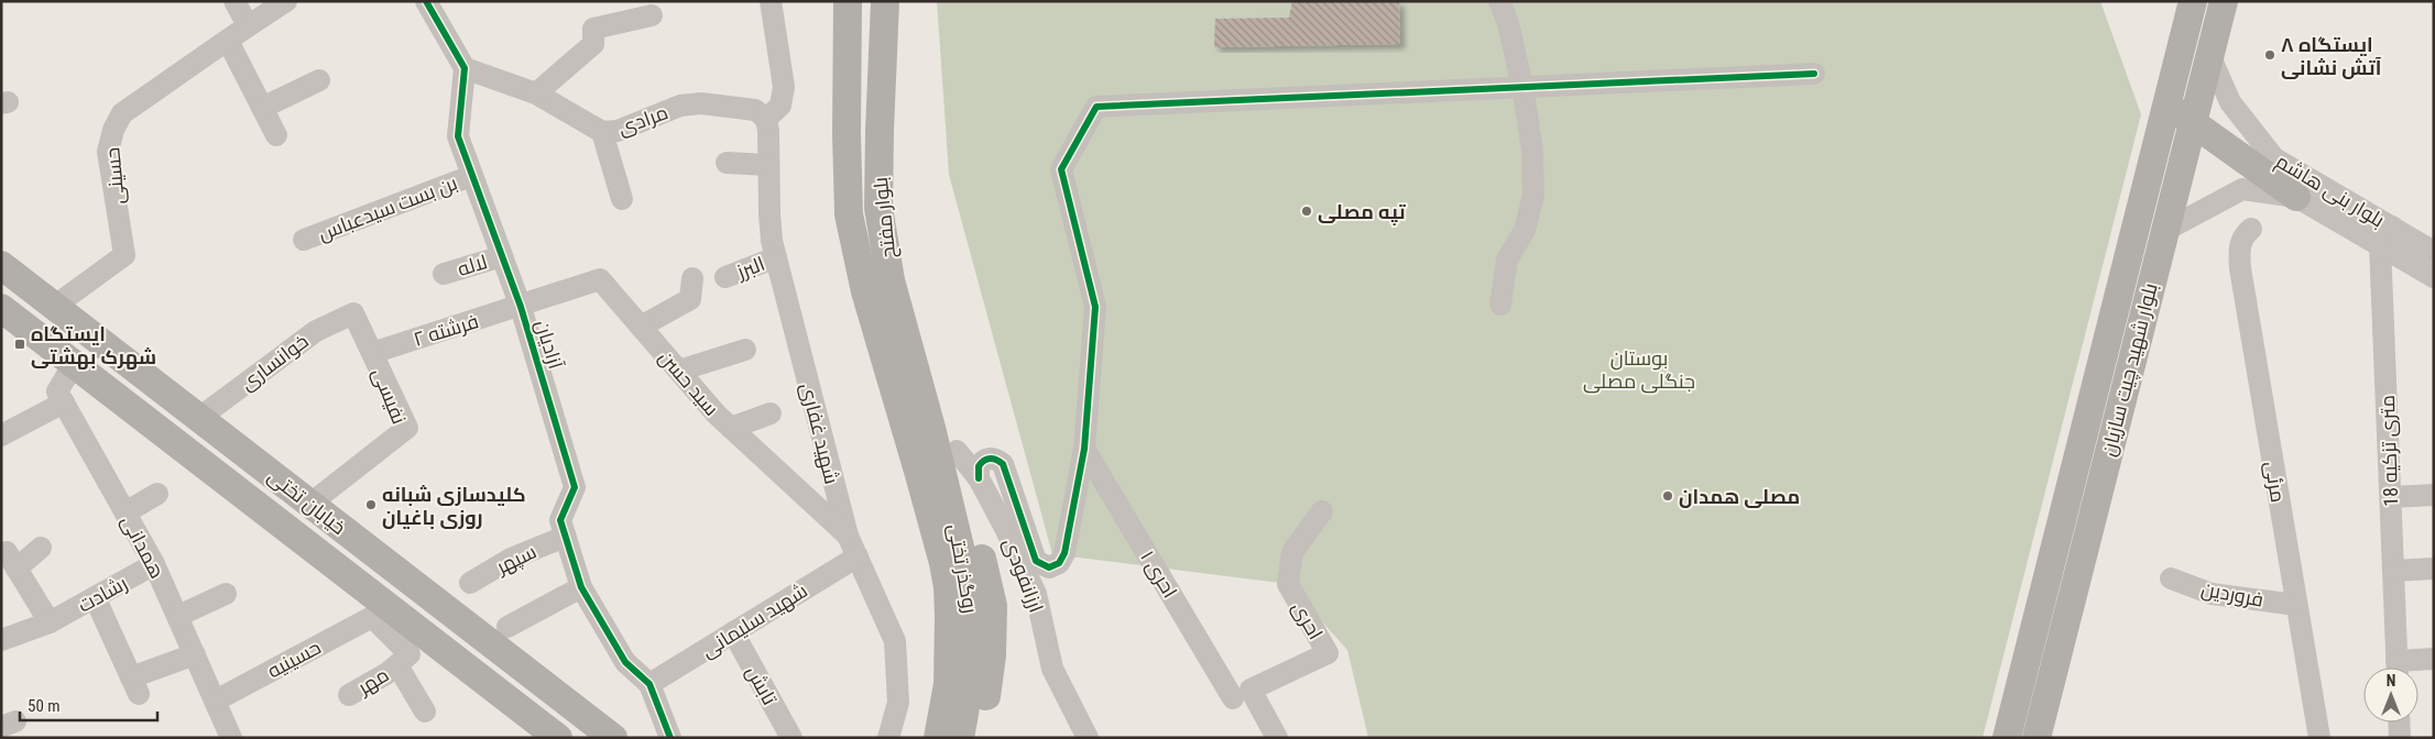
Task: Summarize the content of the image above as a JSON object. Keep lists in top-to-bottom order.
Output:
{
  "streets": {
    "main road": [
      "بلوار مفتح",
      "بلوار شهید چیت سازیان",
      "خیابان تختی",
      "روگذر تختی"
    ],
    "street": [
      "مرادی",
      "حسینی",
      "بلوار بنی هاشم",
      "بن بست سیدعباس",
      "لاله",
      "البرز",
      "فرشته ۲",
      "آزادیان",
      "خوانساری",
      "سید حسن",
      "نفیسی",
      "شهید غفاری",
      "18 متری تزکیه",
      "مرئی",
      "همدانی",
      "سپهر",
      "احری ۱",
      "ارزانفودی",
      "رشادت",
      "فروردین",
      "شهید سلیمانی",
      "احری",
      "حسینیه",
      "مهر",
      "تابش"
    ]
  },
  "crossings": [
    ["مرادی", "آزادیان"],
    ["مرادی", "شهید غفاری"],
    ["حسینی", "خیابان تختی"],
    ["بلوار بنی هاشم", "بلوار شهید چیت سازیان"],
    ["بلوار بنی هاشم", "18 متری تزکیه"],
    ["بن بست سیدعباس", "آزادیان"],
    ["بلوار مفتح", "روگذر تختی"],
    ["بلوار مفتح", "ارزانفودی"],
    ["لاله", "آزادیان"],
    ["البرز", "شهید غفاری"],
    ["فرشته ۲", "آزادیان"],
    ["فرشته ۲", "سید حسن"],
    ["فرشته ۲", "نفیسی"],
    ["آزادیان", "سید حسن"],
    ["آزادیان", "سپهر"],
    ["آزادیان", "شهید سلیمانی"],
    ["خوانساری", "نفیسی"],
    ["خوانساری", "خیابان تختی"],
    ["سید حسن", "شهید غفاری"],
    ["نفیسی", "خیابان تختی"],
    ["شهید غفاری", "شهید سلیمانی"],
    ["مرئی", "فروردین"],
    ["خیابان تختی", "حسینیه"],
    ["خیابان تختی", "مهر"],
    ["همدانی", "رشادت"],
    ["همدانی", "حسینیه"],
    ["روگذر تختی", "ارزانفودی"],
    ["احری ۱", "احری"],
    ["شهید سلیمانی", "تابش"],
    ["حسینیه", "مهر"]
  ],
  "parks": ["بوستان جنگلی مصلی"],
  "places": {
    "other": [
      "ایستگاه ۸ آتش نشانی",
      "تپه مصلی",
      "مصلی همدان",
      "کلیدسازی شبانه روزی باغیان"
    ],
    "transit": ["ایستگاه شهرک بهشتی"]
  },
  "scale_bar": "50 m",
  "north": "top"
}
